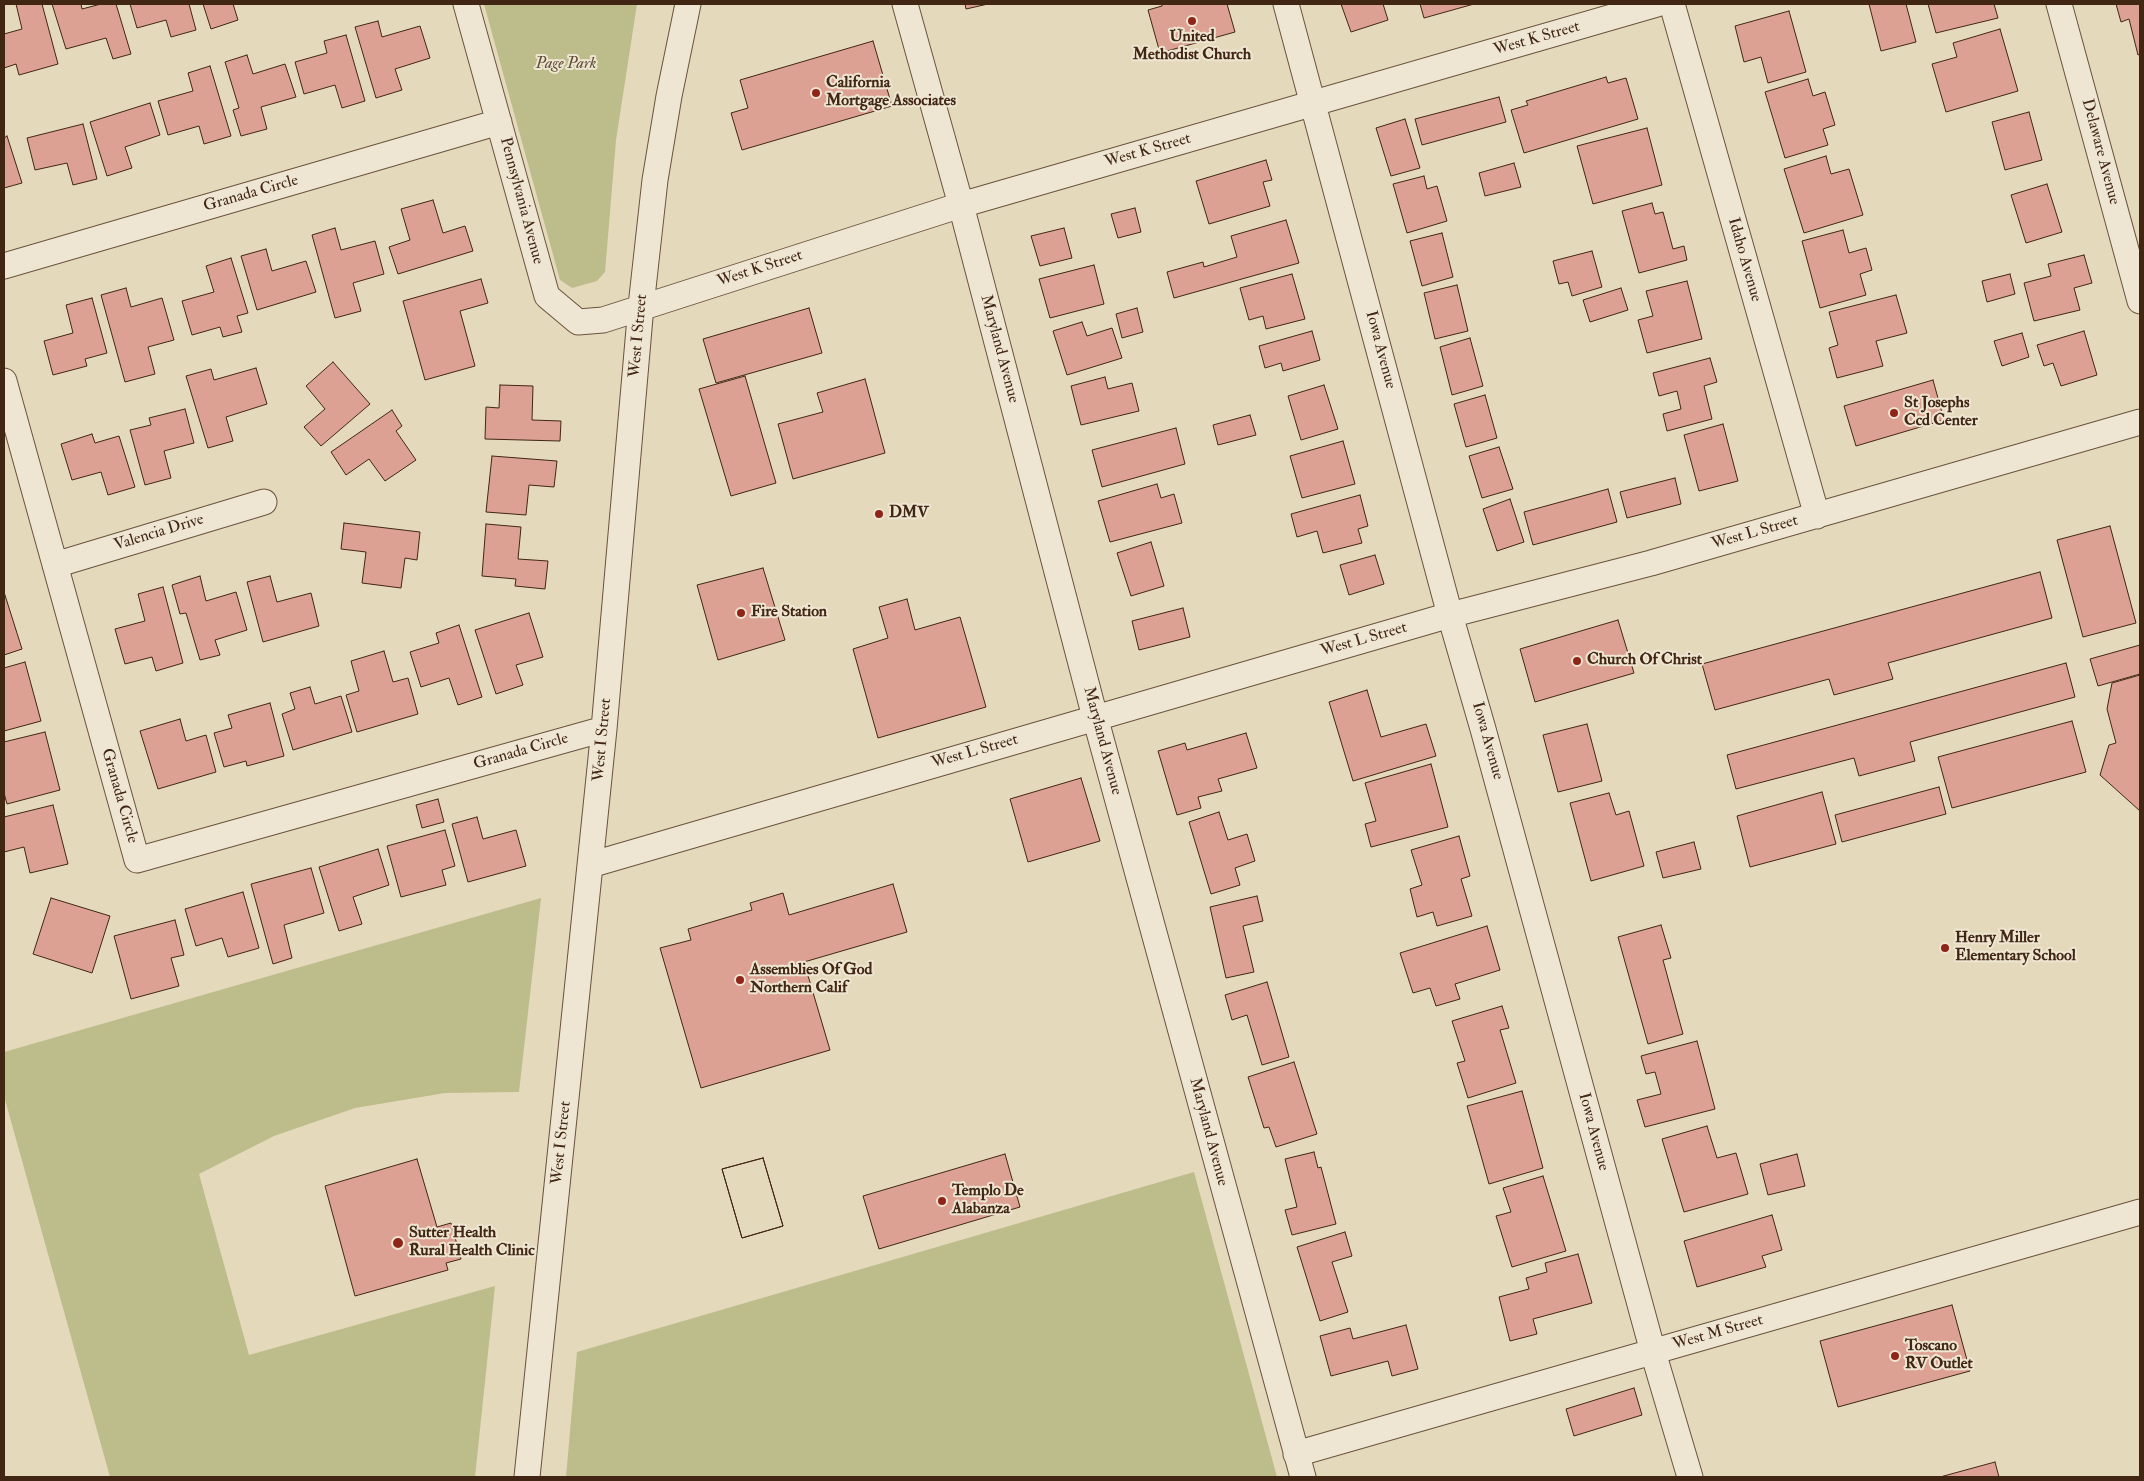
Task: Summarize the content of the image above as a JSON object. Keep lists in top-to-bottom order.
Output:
{
  "streets": {
    "street": [
      "West K Street",
      "Delaware Avenue",
      "Granada Circle",
      "Pennsylvania Avenue",
      "Idaho Avenue",
      "West I Street",
      "Maryland Avenue",
      "Iowa Avenue",
      "Valencia Drive",
      "West L Street",
      "West M Street"
    ]
  },
  "crossings": [
    ["West K Street", "Pennsylvania Avenue"],
    ["West K Street", "West I Street"],
    ["West K Street", "Maryland Avenue"],
    ["West K Street", "Iowa Avenue"],
    ["Granada Circle", "Pennsylvania Avenue"],
    ["Granada Circle", "West I Street"],
    ["Granada Circle", "Valencia Drive"],
    ["Pennsylvania Avenue", "West I Street"],
    ["Idaho Avenue", "West L Street"],
    ["West I Street", "West L Street"],
    ["Maryland Avenue", "West L Street"],
    ["Maryland Avenue", "West M Street"],
    ["Iowa Avenue", "West L Street"],
    ["Iowa Avenue", "West M Street"]
  ],
  "parks": ["Page Park"],
  "places": [
    "United Methodist Church",
    "California Mortgage Associates",
    "St Josephs Ccd Center",
    "DMV",
    "Fire Station",
    "Church Of Christ",
    "Henry Miller Elementary School",
    "Assemblies Of God Northern Calif",
    "Templo De Alabanza",
    "Sutter Health Rural Health Clinic",
    "Toscano RV Outlet"
  ]
}
